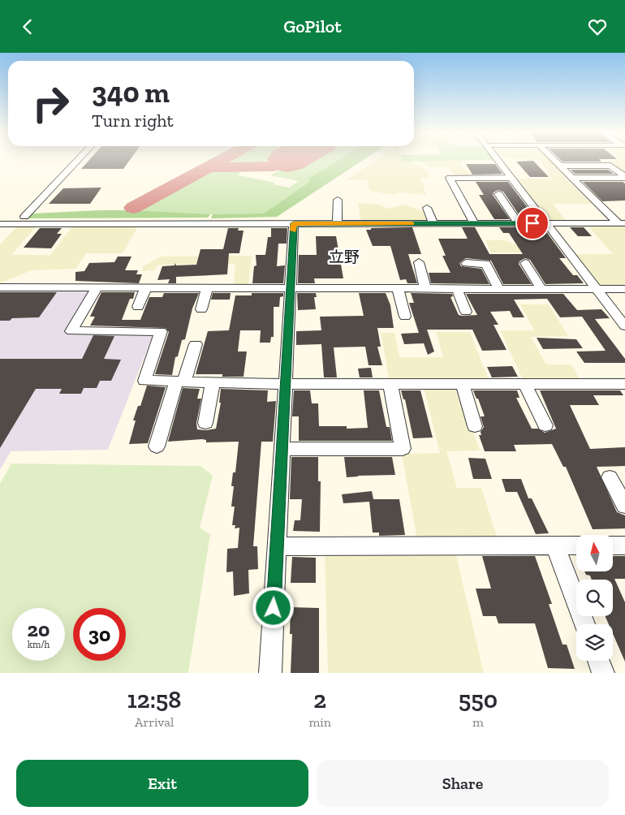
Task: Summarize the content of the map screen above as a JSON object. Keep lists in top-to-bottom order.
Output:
{
  "districts": ["立野"],
  "north": "top",
  "page": {
    "header": "GoPilot",
    "turn": ["340 m", "Turn right"],
    "speed": "20 km/h",
    "limit": "30",
    "eta": [
      "12:58",
      "Arrival",
      "2",
      "min",
      "550",
      "m"
    ],
    "buttons": ["Exit", "Share"]
  }
}
